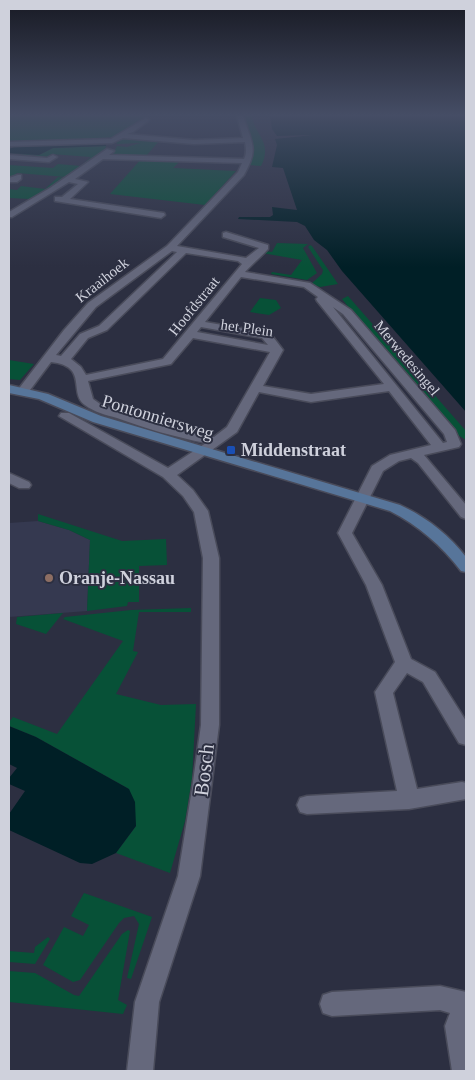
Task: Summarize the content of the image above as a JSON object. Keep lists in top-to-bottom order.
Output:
{
  "streets": {
    "street": [
      "Kraaihoek",
      "Hoofdstraat",
      "het Plein",
      "Merwedesingel",
      "Pontonniersweg",
      "Bosch"
    ]
  },
  "crossings": [
    ["Kraaihoek", "Hoofdstraat"],
    ["Kraaihoek", "Pontonniersweg"],
    ["Hoofdstraat", "het Plein"],
    ["Hoofdstraat", "Merwedesingel"],
    ["Merwedesingel", "Pontonniersweg"]
  ],
  "places": {
    "transit": ["Middenstraat"],
    "other": ["Oranje-Nassau"]
  }
}
